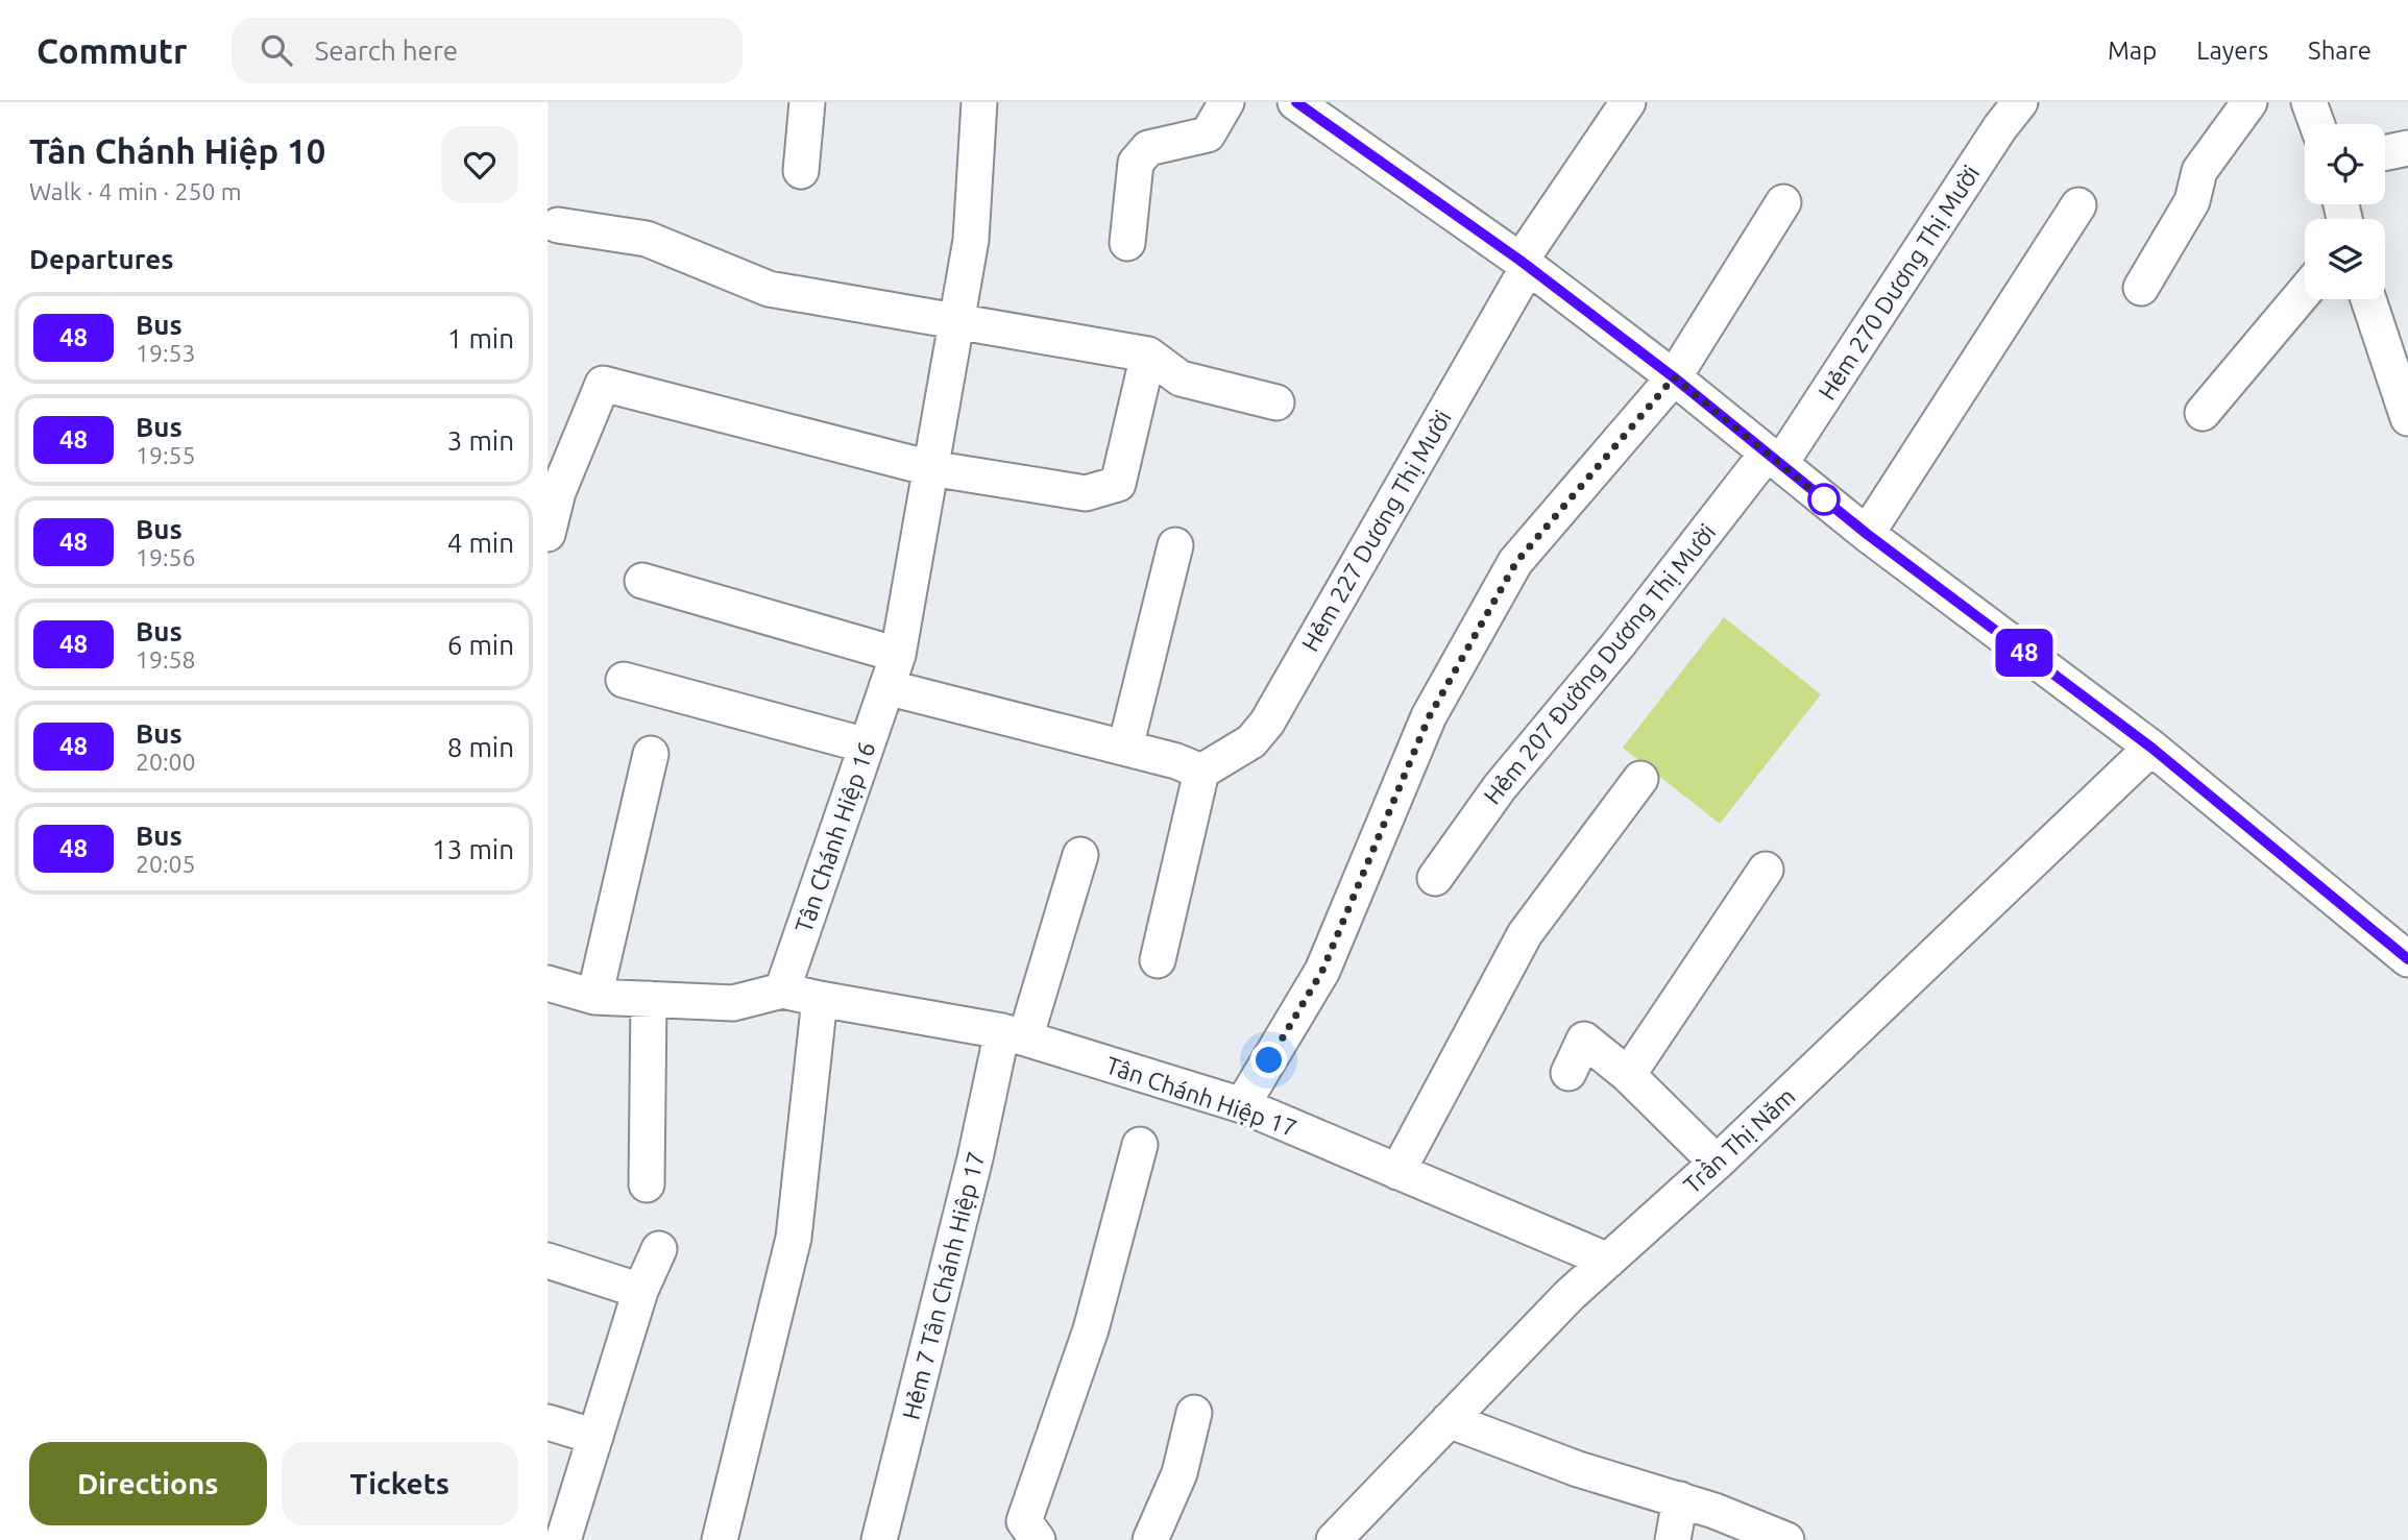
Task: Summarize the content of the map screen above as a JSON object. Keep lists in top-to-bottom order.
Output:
{
  "streets": {
    "street": [
      "Hẻm 270 Dương Thị Mười",
      "Hẻm 227 Dương Thị Mười",
      "Hẻm 207 Đường Dương Thị Mười",
      "Tân Chánh Hiệp 16",
      "Tân Chánh Hiệp 17",
      "Trần Thị Năm",
      "Hẻm 7 Tân Chánh Hiệp 17"
    ]
  },
  "crossings": [
    ["Hẻm 270 Dương Thị Mười", "Hẻm 207 Đường Dương Thị Mười"],
    ["Tân Chánh Hiệp 17", "Trần Thị Năm"],
    ["Tân Chánh Hiệp 17", "Hẻm 7 Tân Chánh Hiệp 17"]
  ],
  "lines": ["bus line 48"],
  "page": {
    "header": "Commutr",
    "search": "Search here",
    "nav": ["Map", "Layers", "Share"],
    "heading": [
      ["Tân Chánh Hiệp 10", "Walk · 4 min · 250 m"],
      "Departures"
    ],
    "on_map": "48",
    "list": [
      {
        "mark": "48",
        "name": "Bus",
        "note": "19:53",
        "value": "1 min"
      },
      {
        "mark": "48",
        "name": "Bus",
        "note": "19:55",
        "value": "3 min"
      },
      {
        "mark": "48",
        "name": "Bus",
        "note": "19:56",
        "value": "4 min"
      },
      {
        "mark": "48",
        "name": "Bus",
        "note": "19:58",
        "value": "6 min"
      },
      {
        "mark": "48",
        "name": "Bus",
        "note": "20:00",
        "value": "8 min"
      },
      {
        "mark": "48",
        "name": "Bus",
        "note": "20:05",
        "value": "13 min"
      }
    ],
    "buttons": ["Directions", "Tickets"]
  }
}
